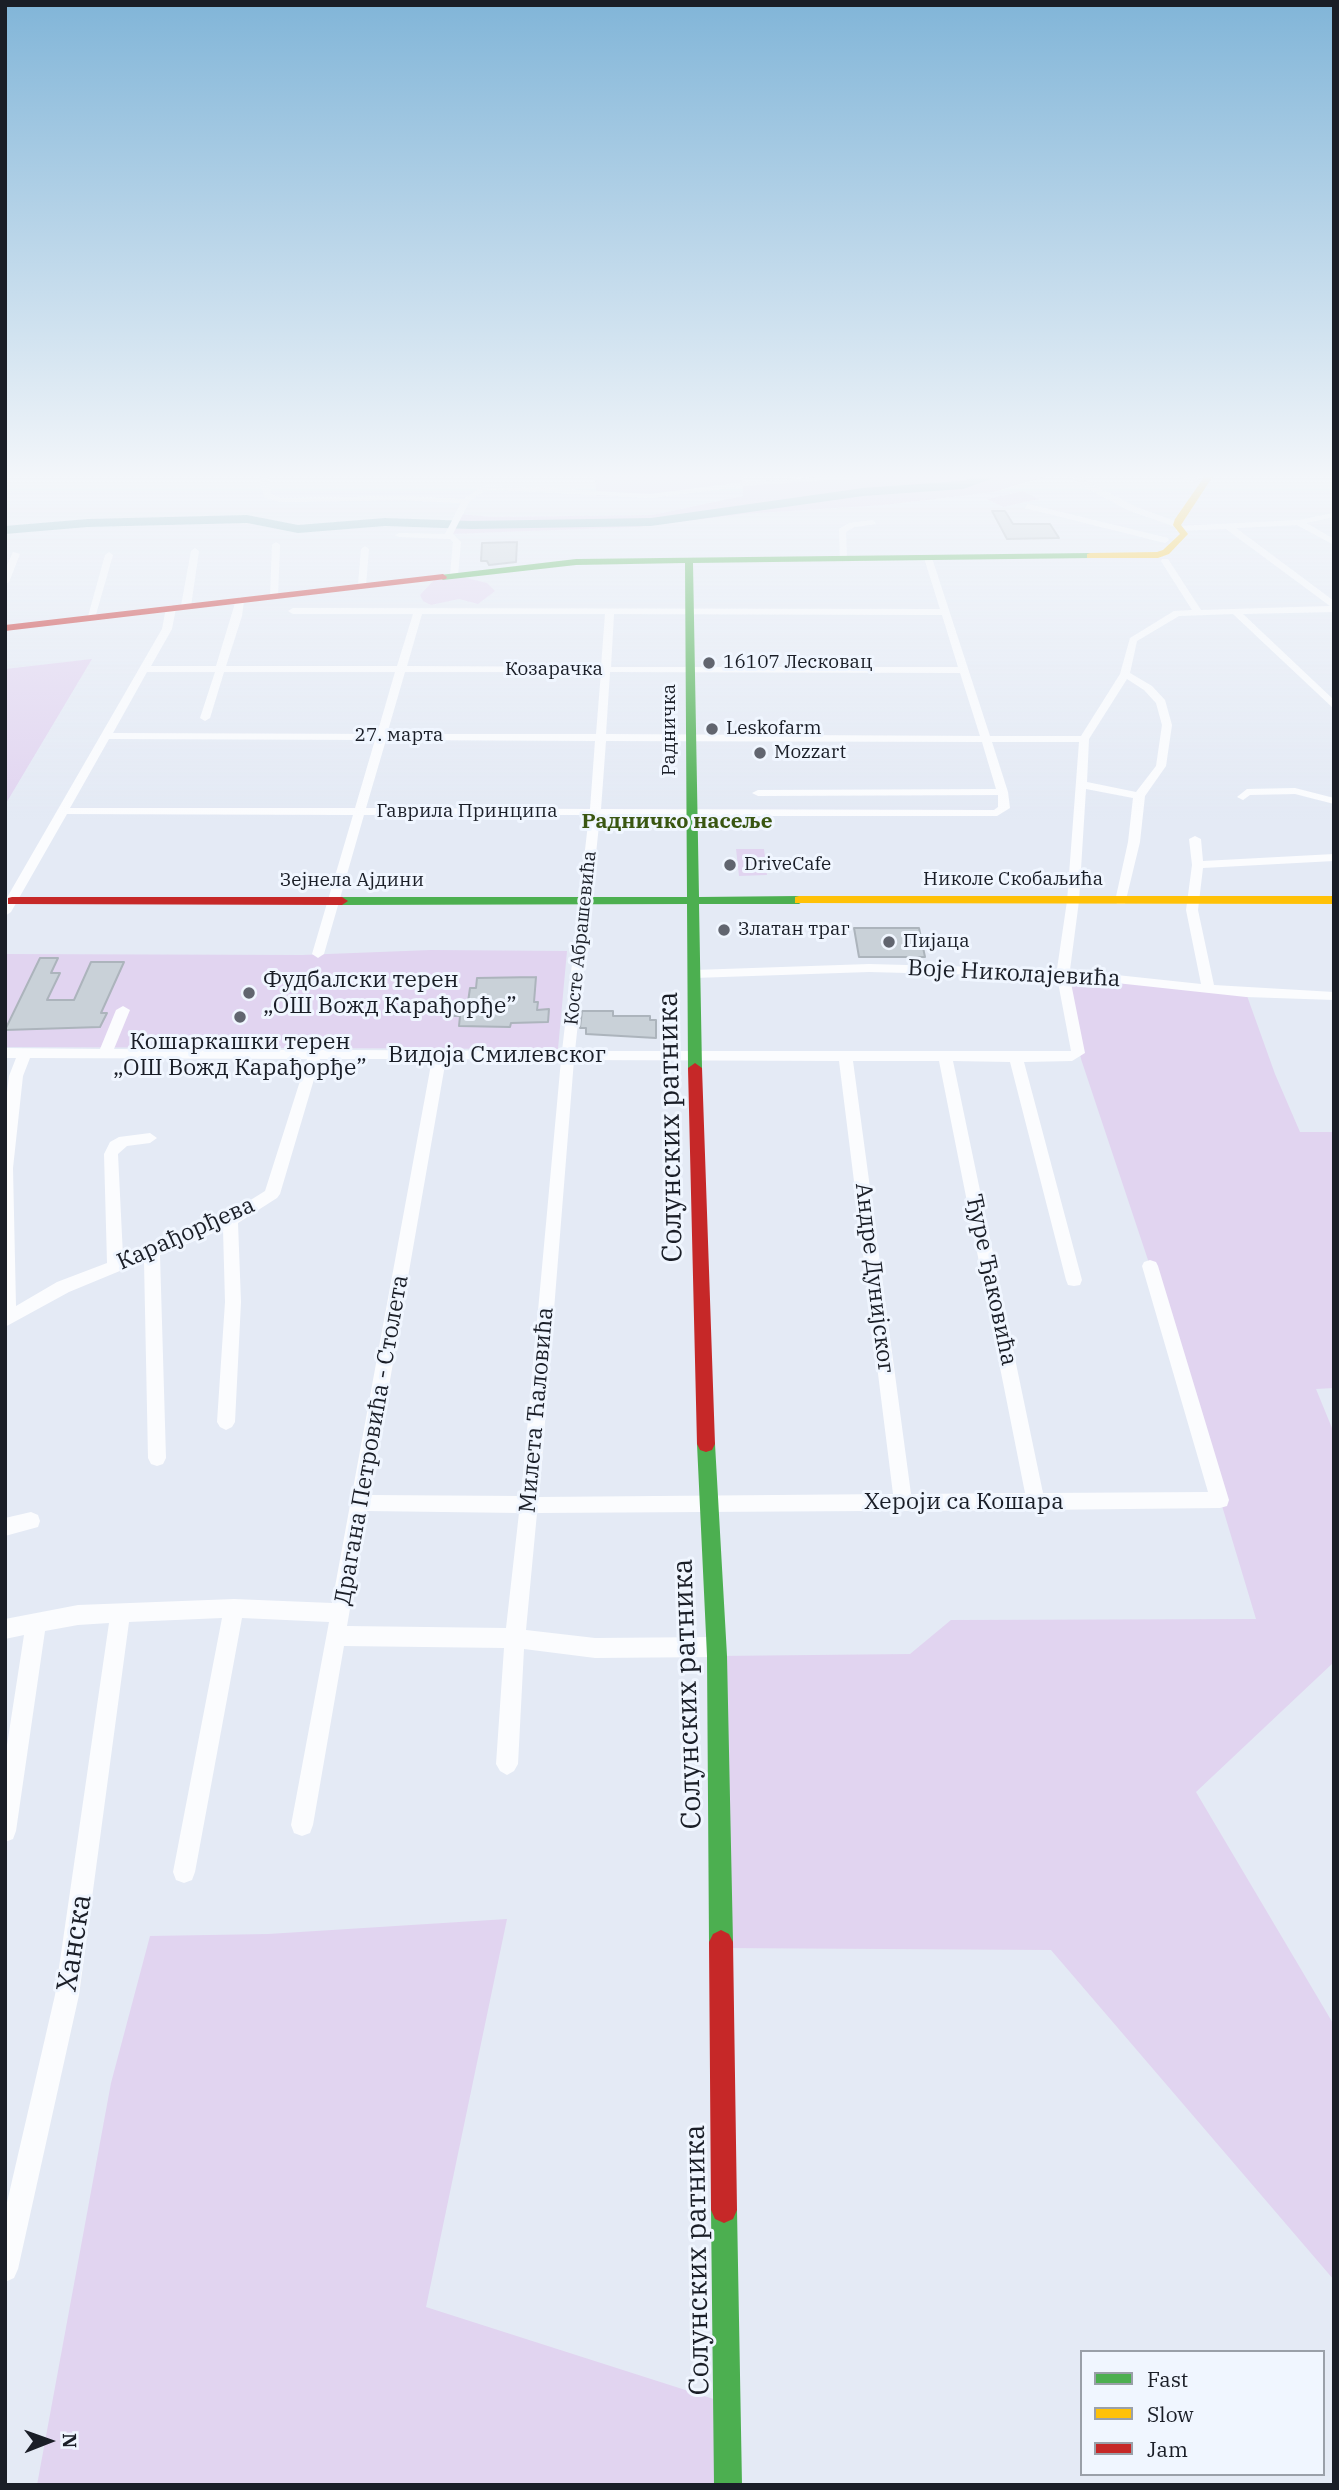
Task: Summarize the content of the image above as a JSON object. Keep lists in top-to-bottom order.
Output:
{
  "streets": {
    "main road": [
      "Радничка",
      "Николе Скобаљића",
      "Зејнела Ајдини",
      "Солунских ратника"
    ],
    "street": [
      "Козарачка",
      "27. марта",
      "Гаврила Принципа",
      "Косте Абрашевића",
      "Воје Николајевића",
      "Видоја Смилевског",
      "Карађорђева",
      "Андре Дунијског",
      "Ђуре Ђаковића",
      "Милета Ћаловића",
      "Драгана Петровића - Столета",
      "Хероји са Кошара",
      "Ханска"
    ]
  },
  "crossings": [
    ["Козарачка", "Радничка"],
    ["Козарачка", "Косте Абрашевића"],
    ["Радничка", "27. марта"],
    ["Радничка", "Гаврила Принципа"],
    ["Радничка", "Николе Скобаљића"],
    ["Радничка", "Зејнела Ајдини"],
    ["Радничка", "Солунских ратника"],
    ["27. марта", "Косте Абрашевића"],
    ["Гаврила Принципа", "Косте Абрашевића"],
    ["Николе Скобаљића", "Зејнела Ајдини"],
    ["Николе Скобаљића", "Солунских ратника"],
    ["Зејнела Ајдини", "Косте Абрашевића"],
    ["Зејнела Ајдини", "Солунских ратника"],
    ["Косте Абрашевића", "Видоја Смилевског"],
    ["Косте Абрашевића", "Милета Ћаловића"],
    ["Воје Николајевића", "Солунских ратника"],
    ["Видоја Смилевског", "Солунских ратника"],
    ["Видоја Смилевског", "Карађорђева"],
    ["Видоја Смилевског", "Милета Ћаловића"],
    ["Видоја Смилевског", "Драгана Петровића - Столета"],
    ["Солунских ратника", "Хероји са Кошара"],
    ["Андре Дунијског", "Хероји са Кошара"],
    ["Ђуре Ђаковића", "Хероји са Кошара"],
    ["Милета Ћаловића", "Хероји са Кошара"],
    ["Драгана Петровића - Столета", "Хероји са Кошара"]
  ],
  "districts": ["Радничко насеље"],
  "places": [
    "16107 Лесковац",
    "Leskofarm",
    "Mozzart",
    "DriveCafe",
    "Златан траг",
    "Пијаца",
    "Фудбалски терен „ОШ Вожд Карађорђе”",
    "Кошаркашки терен „ОШ Вожд Карађорђе”"
  ],
  "legend": ["Fast", "Slow", "Jam"],
  "north": "right"
}
